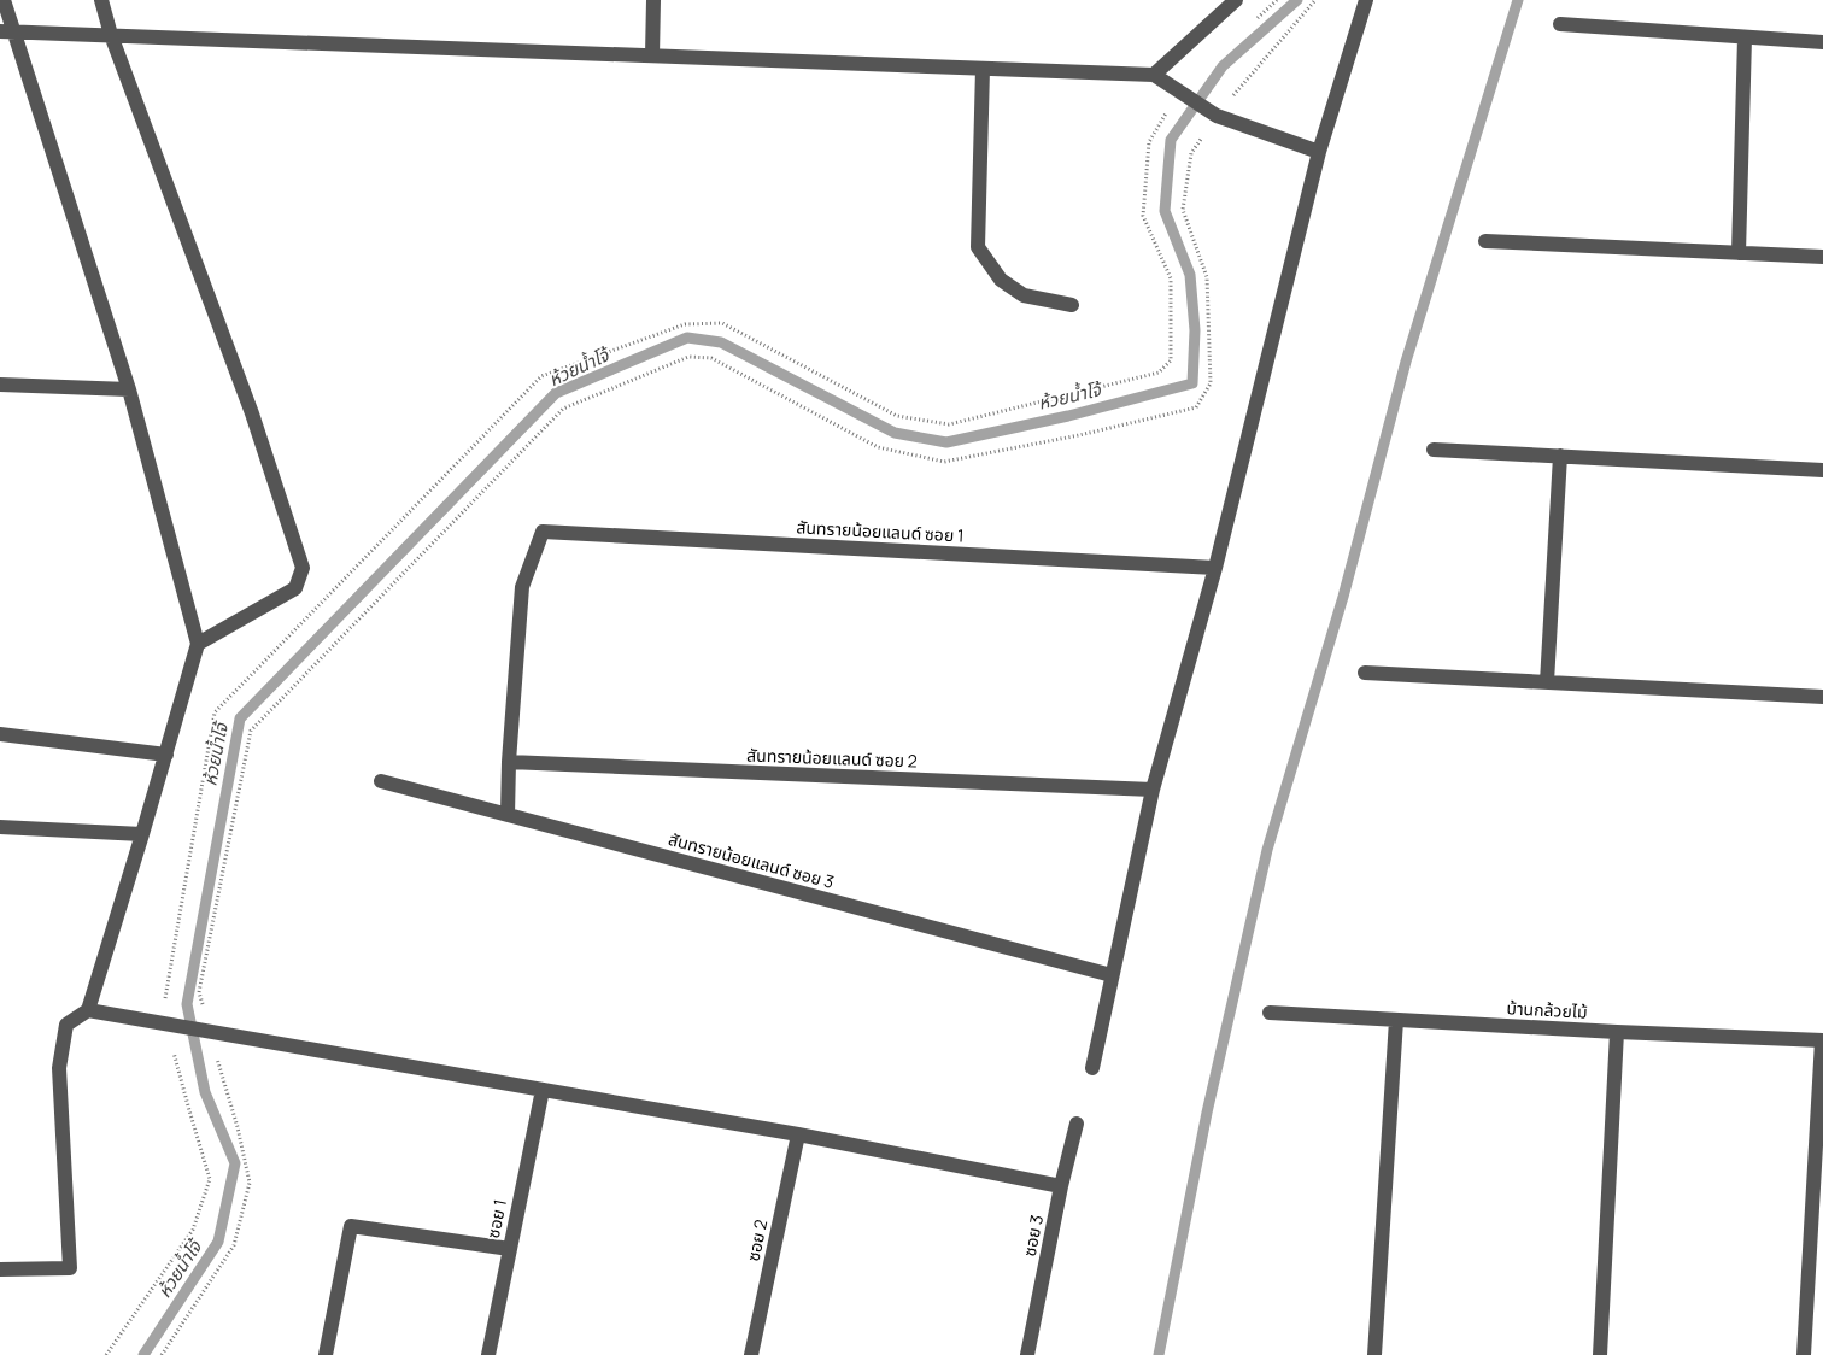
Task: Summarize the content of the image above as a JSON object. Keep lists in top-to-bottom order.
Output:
{
  "streets": {
    "street": [
      "สันทรายน้อยแลนด์ ซอย 1",
      "สันทรายน้อยแลนด์ ซอย 2",
      "สันทรายน้อยแลนด์ ซอย 3",
      "บ้านกล้วยไม้",
      "ซอย 1",
      "ซอย 3",
      "ซอย 2"
    ]
  },
  "crossings": [
    ["สันทรายน้อยแลนด์ ซอย 1", "สันทรายน้อยแลนด์ ซอย 2"]
  ],
  "water": ["ห้วยน้ำโจ้"]
}
